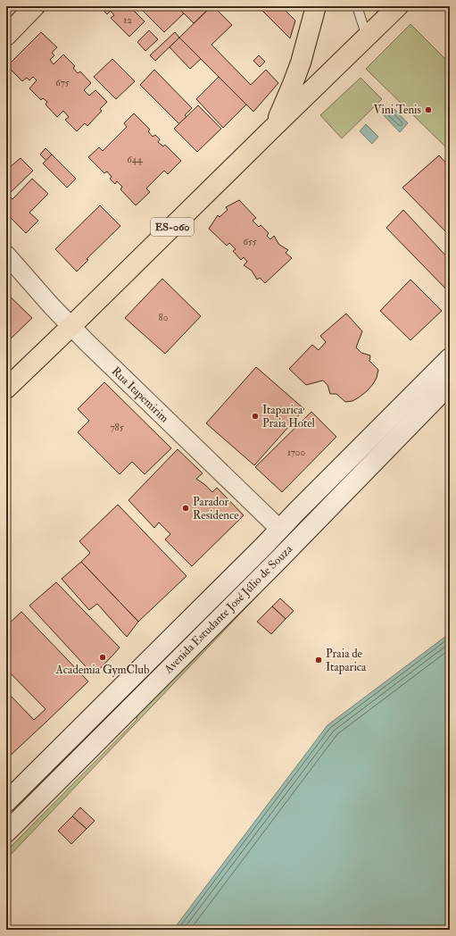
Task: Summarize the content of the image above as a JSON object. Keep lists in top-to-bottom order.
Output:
{
  "streets": {
    "main road": ["ES-060"],
    "street": ["Rua Itapemirim", "Avenida Estudante José Júlio de Souza"]
  },
  "crossings": [
    ["ES-060", "Rua Itapemirim"],
    ["Rua Itapemirim", "Avenida Estudante José Júlio de Souza"]
  ],
  "places": [
    "Vini Tenis",
    "Itaparica Praia Hotel",
    "Parador Residence",
    "Academia GymClub",
    "Praia de Itaparica"
  ],
  "house_numbers": [
    "12",
    "675",
    "644",
    "655",
    "80",
    "785",
    "1700"
  ]
}
